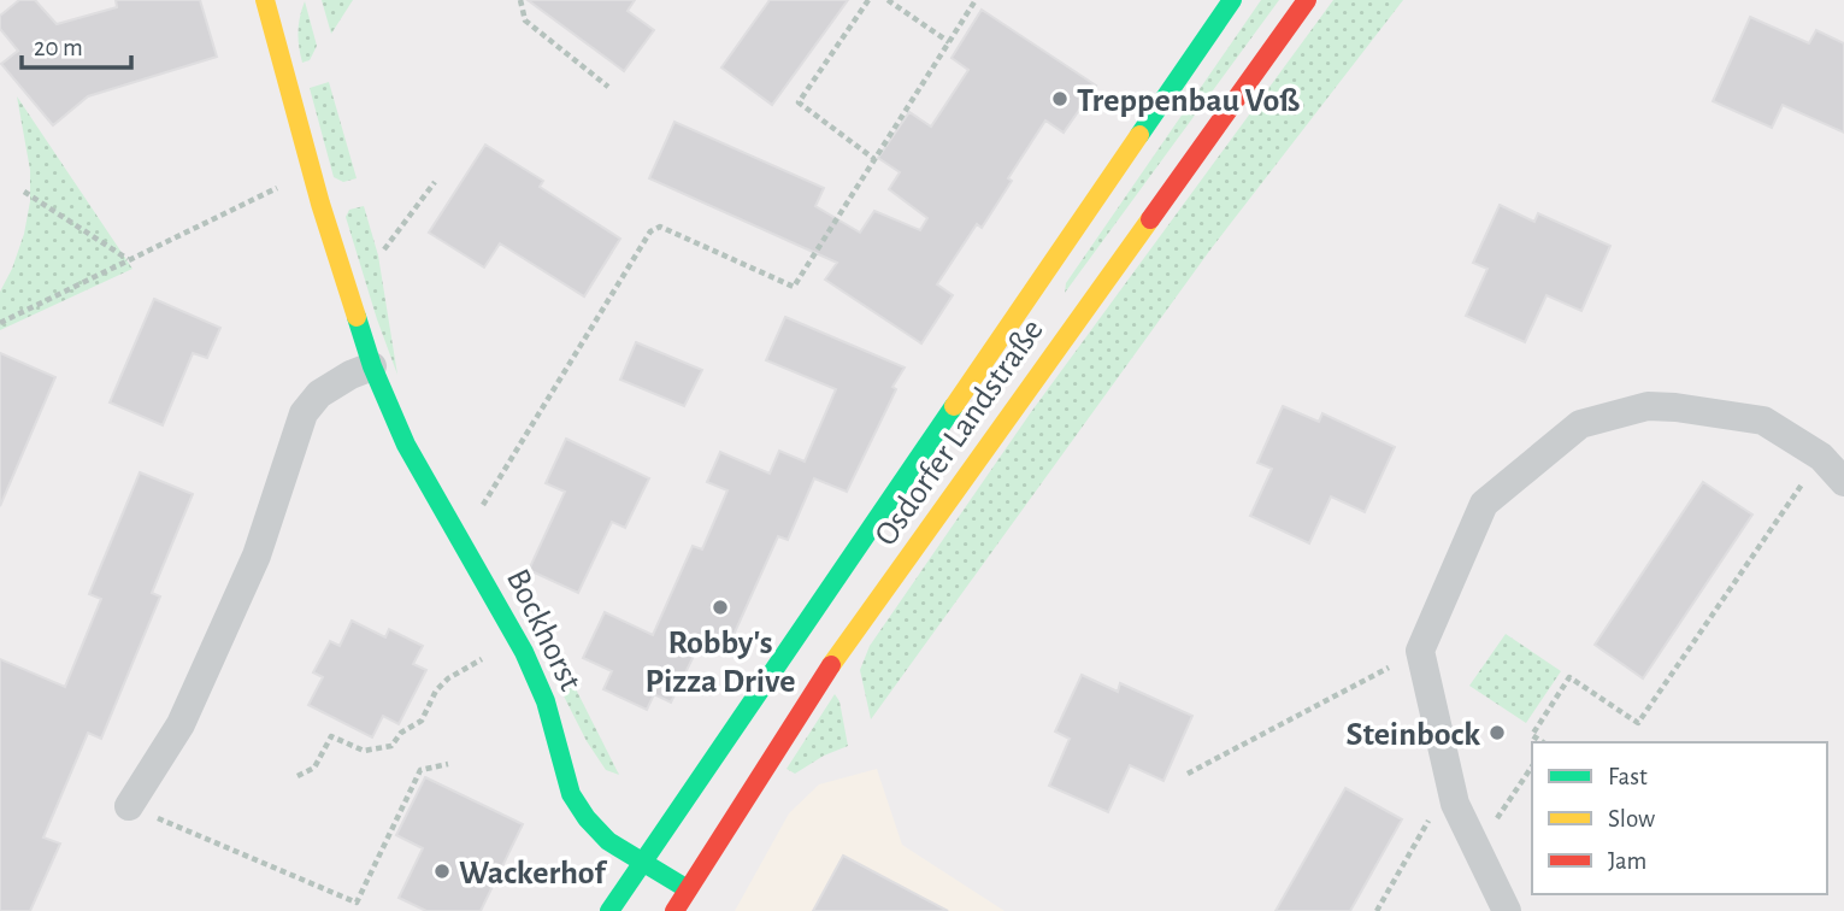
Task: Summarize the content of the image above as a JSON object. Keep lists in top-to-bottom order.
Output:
{
  "streets": {
    "main road": ["Osdorfer Landstraße", "Bockhorst"]
  },
  "crossings": [
    ["Osdorfer Landstraße", "Bockhorst"]
  ],
  "places": [
    "Treppenbau Voß",
    "Robby's Pizza Drive",
    "Steinbock",
    "Wackerhof"
  ],
  "legend": ["Fast", "Slow", "Jam"],
  "scale_bar": "20 m"
}
